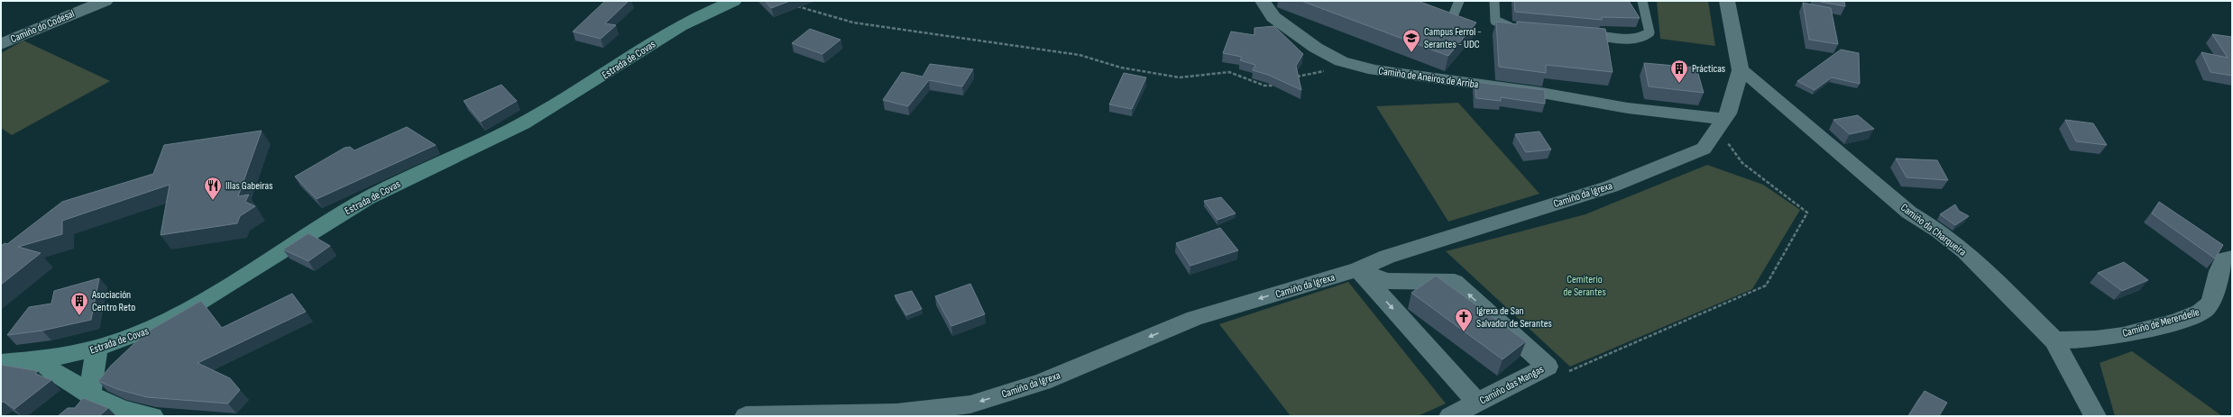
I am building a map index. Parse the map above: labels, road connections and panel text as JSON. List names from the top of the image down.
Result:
{
  "streets": {
    "main road": ["Estrada de Covas"],
    "street": [
      "Camiño do Codesal",
      "Camiño de Aneiros de Arriba",
      "Camiño da Igrexa",
      "Camiño da Charqueira",
      "Camiño de Merendelle",
      "Camiño das Mangas"
    ]
  },
  "crossings": [
    ["Camiño de Aneiros de Arriba", "Camiño da Igrexa"],
    ["Camiño da Igrexa", "Camiño da Charqueira"],
    ["Camiño da Igrexa", "Camiño das Mangas"],
    ["Camiño da Charqueira", "Camiño de Merendelle"]
  ],
  "one_way": ["Camiño da Igrexa"],
  "parks": ["Cemiterio de Serantes"],
  "places": {
    "school or university": ["Campus Ferrol - Serantes - UDC"],
    "building": ["Prácticas", "Asociación Centro Reto"],
    "restaurant": ["Illas Gabeiras"],
    "church": ["Igrexa de San Salvador de Serantes"]
  }
}
